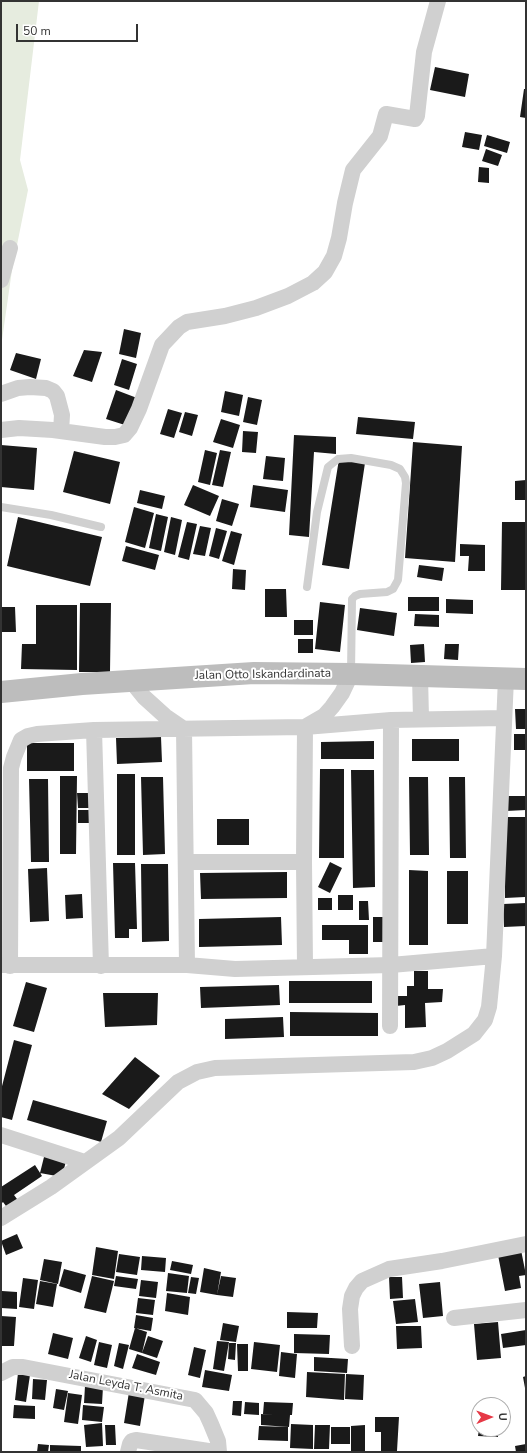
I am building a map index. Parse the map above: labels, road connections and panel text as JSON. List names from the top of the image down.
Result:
{
  "streets": {
    "main road": ["Jalan Otto Iskandardinata"],
    "street": ["Jalan Leyda T. Asmita"]
  },
  "scale_bar": "50 m",
  "north": "right"
}
